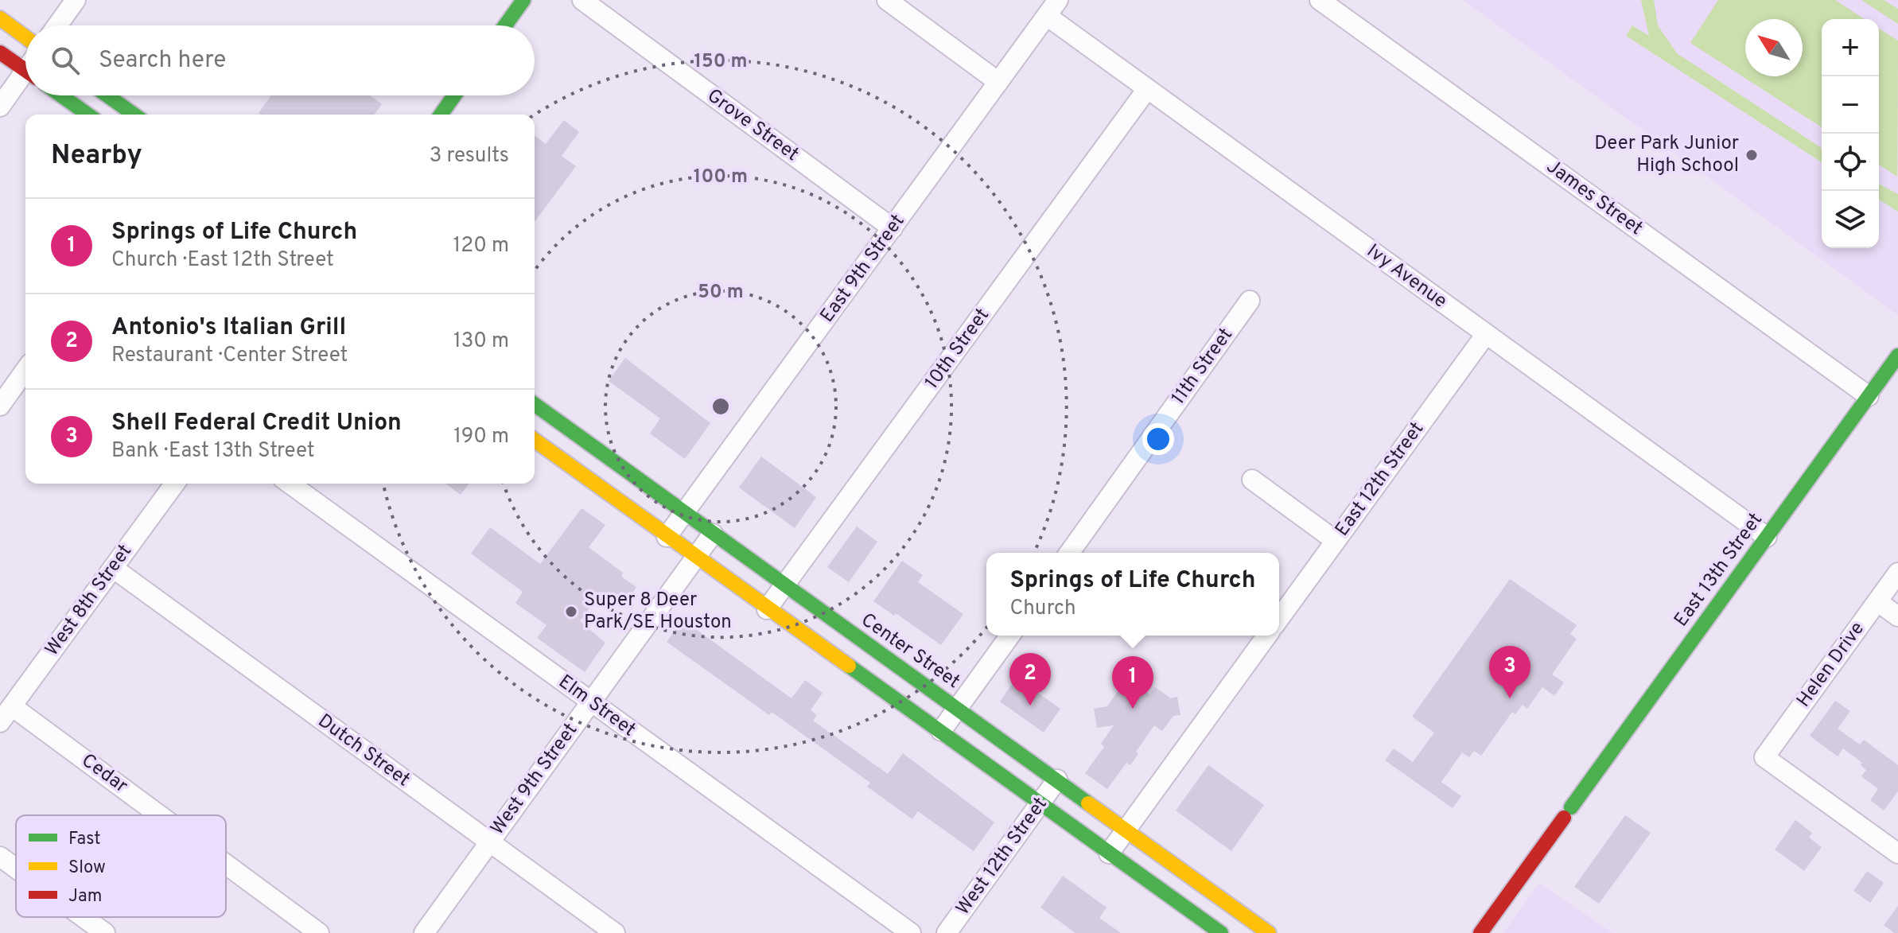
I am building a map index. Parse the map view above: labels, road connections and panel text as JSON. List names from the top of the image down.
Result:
{
  "streets": {
    "main road": ["East 13th Street", "Center Street"],
    "street": [
      "Grove Street",
      "James Street",
      "East 9th Street",
      "Ivy Avenue",
      "10th Street",
      "11th Street",
      "East 12th Street",
      "West 8th Street",
      "Helen Drive",
      "Elm Street",
      "Dutch Street",
      "Cedar",
      "West 9th Street",
      "West 12th Street"
    ]
  },
  "crossings": [
    ["Grove Street", "East 9th Street"],
    ["James Street", "East 13th Street"],
    ["East 9th Street", "Ivy Avenue"],
    ["East 9th Street", "Center Street"],
    ["Ivy Avenue", "10th Street"],
    ["Ivy Avenue", "East 12th Street"],
    ["Ivy Avenue", "East 13th Street"],
    ["10th Street", "Center Street"],
    ["West 8th Street", "Dutch Street"],
    ["West 8th Street", "Cedar"],
    ["Center Street", "West 9th Street"],
    ["Center Street", "West 12th Street"],
    ["Elm Street", "West 9th Street"],
    ["Dutch Street", "West 9th Street"]
  ],
  "places": ["Deer Park Junior High School", "Super 8 Deer Park/SE Houston"],
  "legend": ["Fast", "Slow", "Jam"],
  "north": "top left",
  "page": {
    "map_buttons": ["+", "−"],
    "search": "Search here",
    "heading": ["Nearby", "3 results"],
    "list": [
      {
        "mark": "1",
        "name": "Springs of Life Church",
        "note": "Church · East 12th Street",
        "value": "120 m"
      },
      {
        "mark": "2",
        "name": "Antonio's Italian Grill",
        "note": "Restaurant · Center Street",
        "value": "130 m"
      },
      {
        "mark": "3",
        "name": "Shell Federal Credit Union",
        "note": "Bank · East 13th Street",
        "value": "190 m"
      }
    ],
    "popup": ["Springs of Life Church", "Church"],
    "pins": ["3", "2", "1"]
  },
  "rings": ["150 m", "100 m", "50 m"]
}
